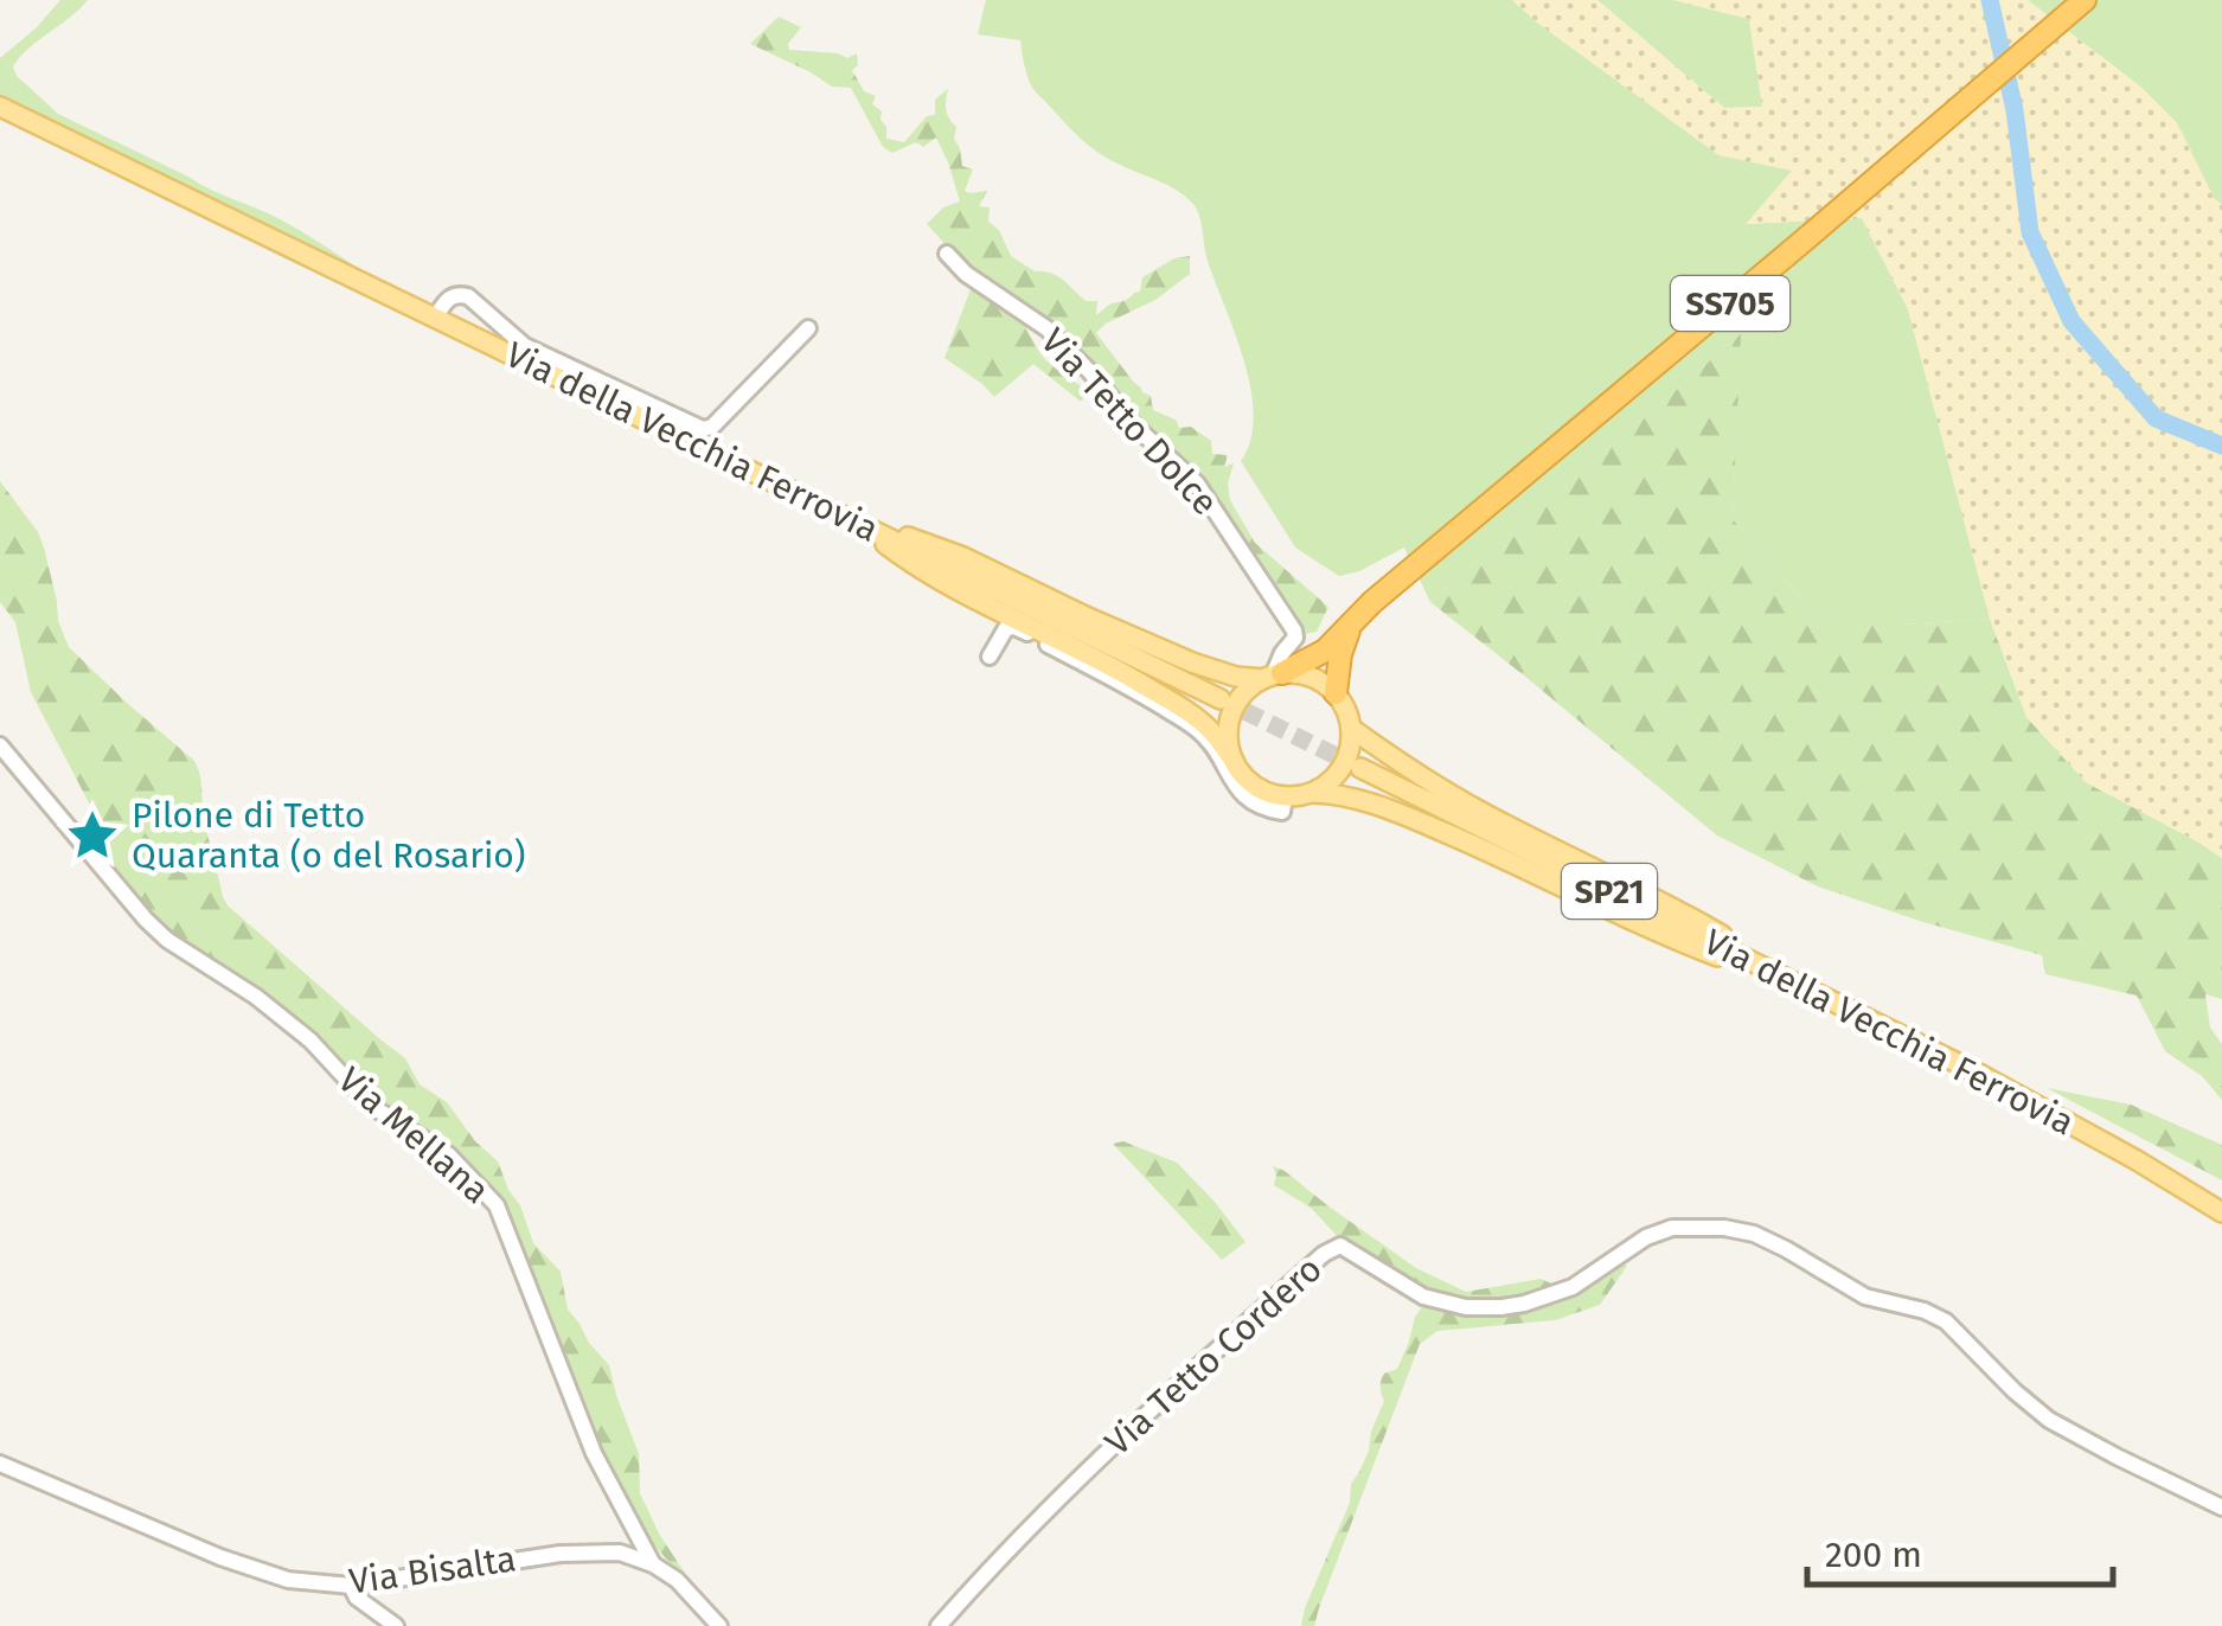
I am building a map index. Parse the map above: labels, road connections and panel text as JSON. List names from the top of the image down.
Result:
{
  "streets": {
    "highway": ["SS705"],
    "main road": ["Via della Vecchia Ferrovia", "SP21"],
    "street": [
      "Via Tetto Dolce",
      "Via Mellana",
      "Via Tetto Cordero",
      "Via Bisalta"
    ]
  },
  "crossings": [
    ["SS705", "Via Tetto Dolce"],
    ["Via Mellana", "Via Bisalta"]
  ],
  "places": {
    "place": ["Pilone di Tetto Quaranta (o del Rosario)"]
  },
  "scale_bar": "200 m"
}
